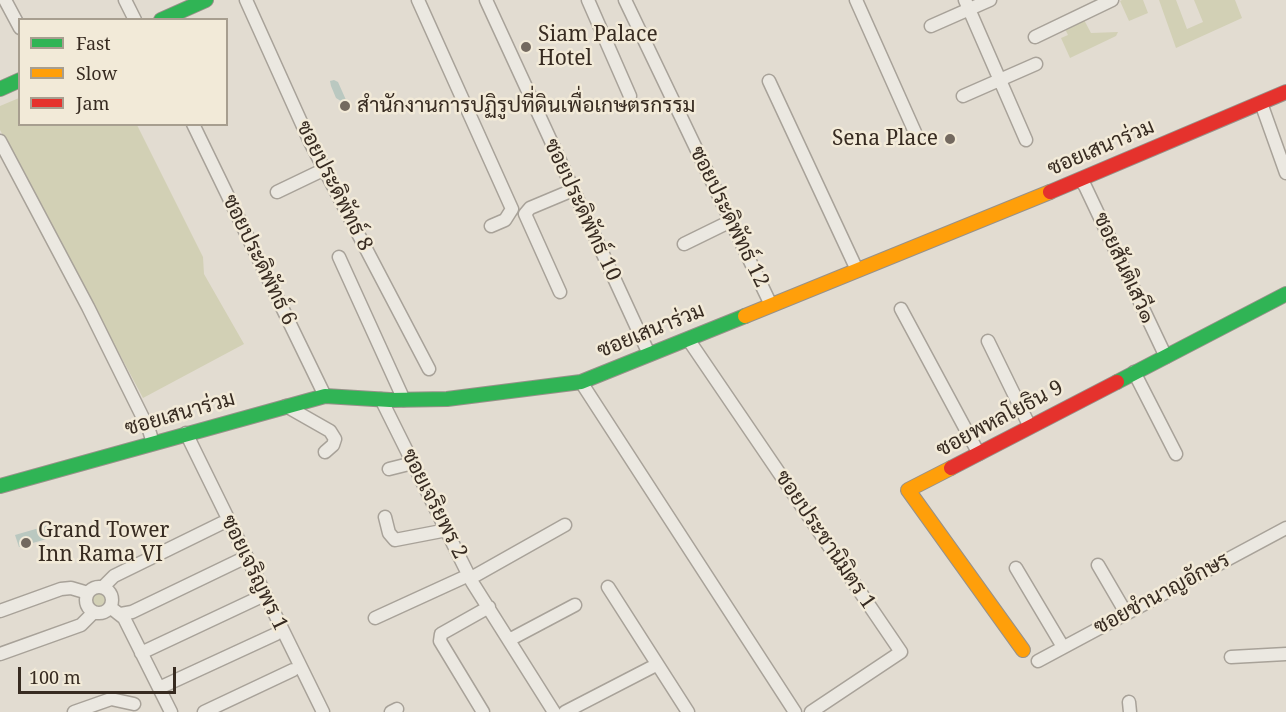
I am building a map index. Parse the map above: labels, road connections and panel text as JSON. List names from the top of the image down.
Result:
{
  "streets": {
    "street": [
      "ซอยเสนาร่วม",
      "ซอยประดิพัทธ์ 8",
      "ซอยประดิพัทธ์ 10",
      "ซอยประดิพัทธ์ 12",
      "ซอยประดิพัทธ์ 6",
      "ซอยสันติเสวี๑",
      "ซอยพหลโยธิน 9",
      "ซอยเจริยพร 2",
      "ซอยประชานิมิตร 1",
      "ซอยเจริญพร 1",
      "ซอยชำนาญอักษร"
    ]
  },
  "crossings": [
    ["ซอยเสนาร่วม", "ซอยประดิพัทธ์ 10"],
    ["ซอยเสนาร่วม", "ซอยประดิพัทธ์ 12"],
    ["ซอยเสนาร่วม", "ซอยประดิพัทธ์ 6"],
    ["ซอยเสนาร่วม", "ซอยสันติเสวี๑"],
    ["ซอยเสนาร่วม", "ซอยเจริยพร 2"],
    ["ซอยเสนาร่วม", "ซอยประชานิมิตร 1"],
    ["ซอยเสนาร่วม", "ซอยเจริญพร 1"],
    ["ซอยสันติเสวี๑", "ซอยพหลโยธิน 9"]
  ],
  "places": [
    "Siam Palace Hotel",
    "สำนักงานการปฏิรูปที่ดินเพื่อเกษตรกรรม",
    "Sena Place",
    "Grand Tower Inn Rama VI"
  ],
  "legend": ["Fast", "Slow", "Jam"],
  "scale_bar": "100 m"
}
